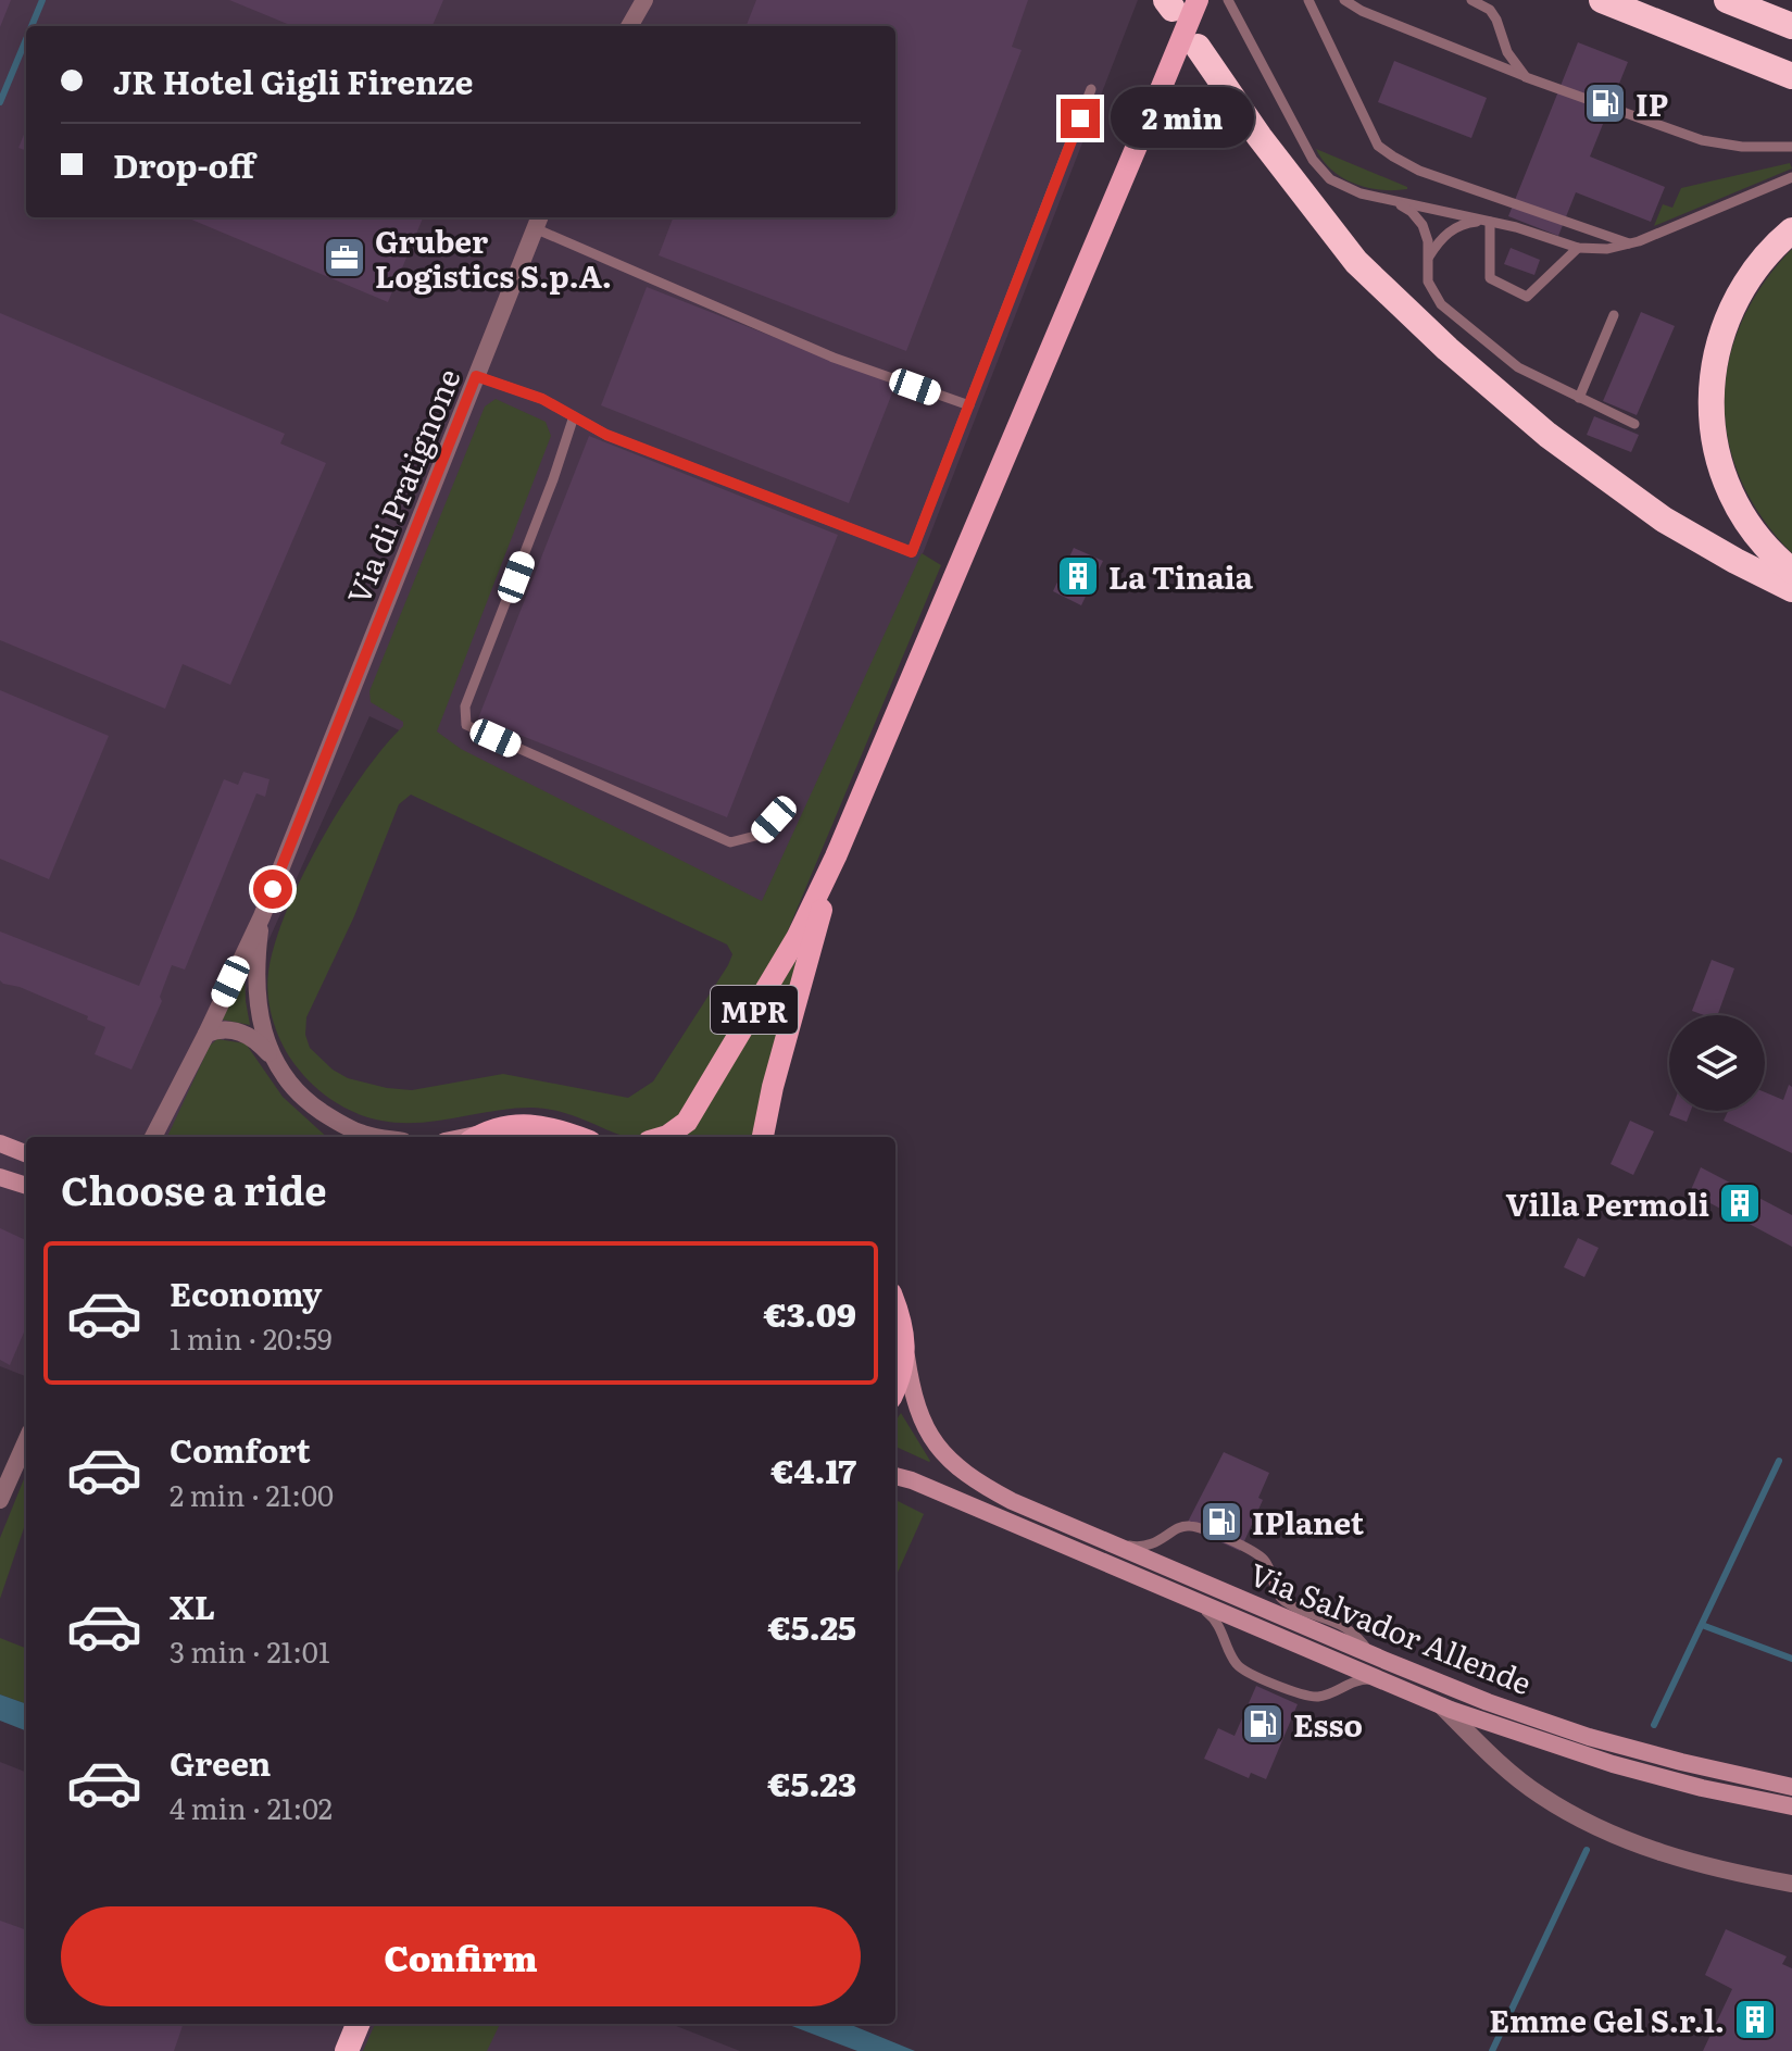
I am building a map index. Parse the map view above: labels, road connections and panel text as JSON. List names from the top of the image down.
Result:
{
  "streets": {
    "main road": ["MPR", "Via Salvador Allende"],
    "street": ["Via di Pratignone"]
  },
  "places": {
    "fuel station": ["IP", "IPlanet", "Esso"],
    "office": ["Gruber Logistics S.p.A."],
    "building": ["La Tinaia", "Villa Permoli", "Emme Gel S.r.l."]
  },
  "page": {
    "banner": ["JR Hotel Gigli Firenze", "Drop-off"],
    "bubble": "2 min",
    "heading": "Choose a ride",
    "list": [
      {
        "name": "Economy",
        "note": "1 min · 20:59",
        "value": "€3.09"
      },
      {
        "name": "Comfort",
        "note": "2 min · 21:00",
        "value": "€4.17"
      },
      {
        "name": "XL",
        "note": "3 min · 21:01",
        "value": "€5.25"
      },
      {
        "name": "Green",
        "note": "4 min · 21:02",
        "value": "€5.23"
      }
    ],
    "buttons": "Confirm"
  }
}
